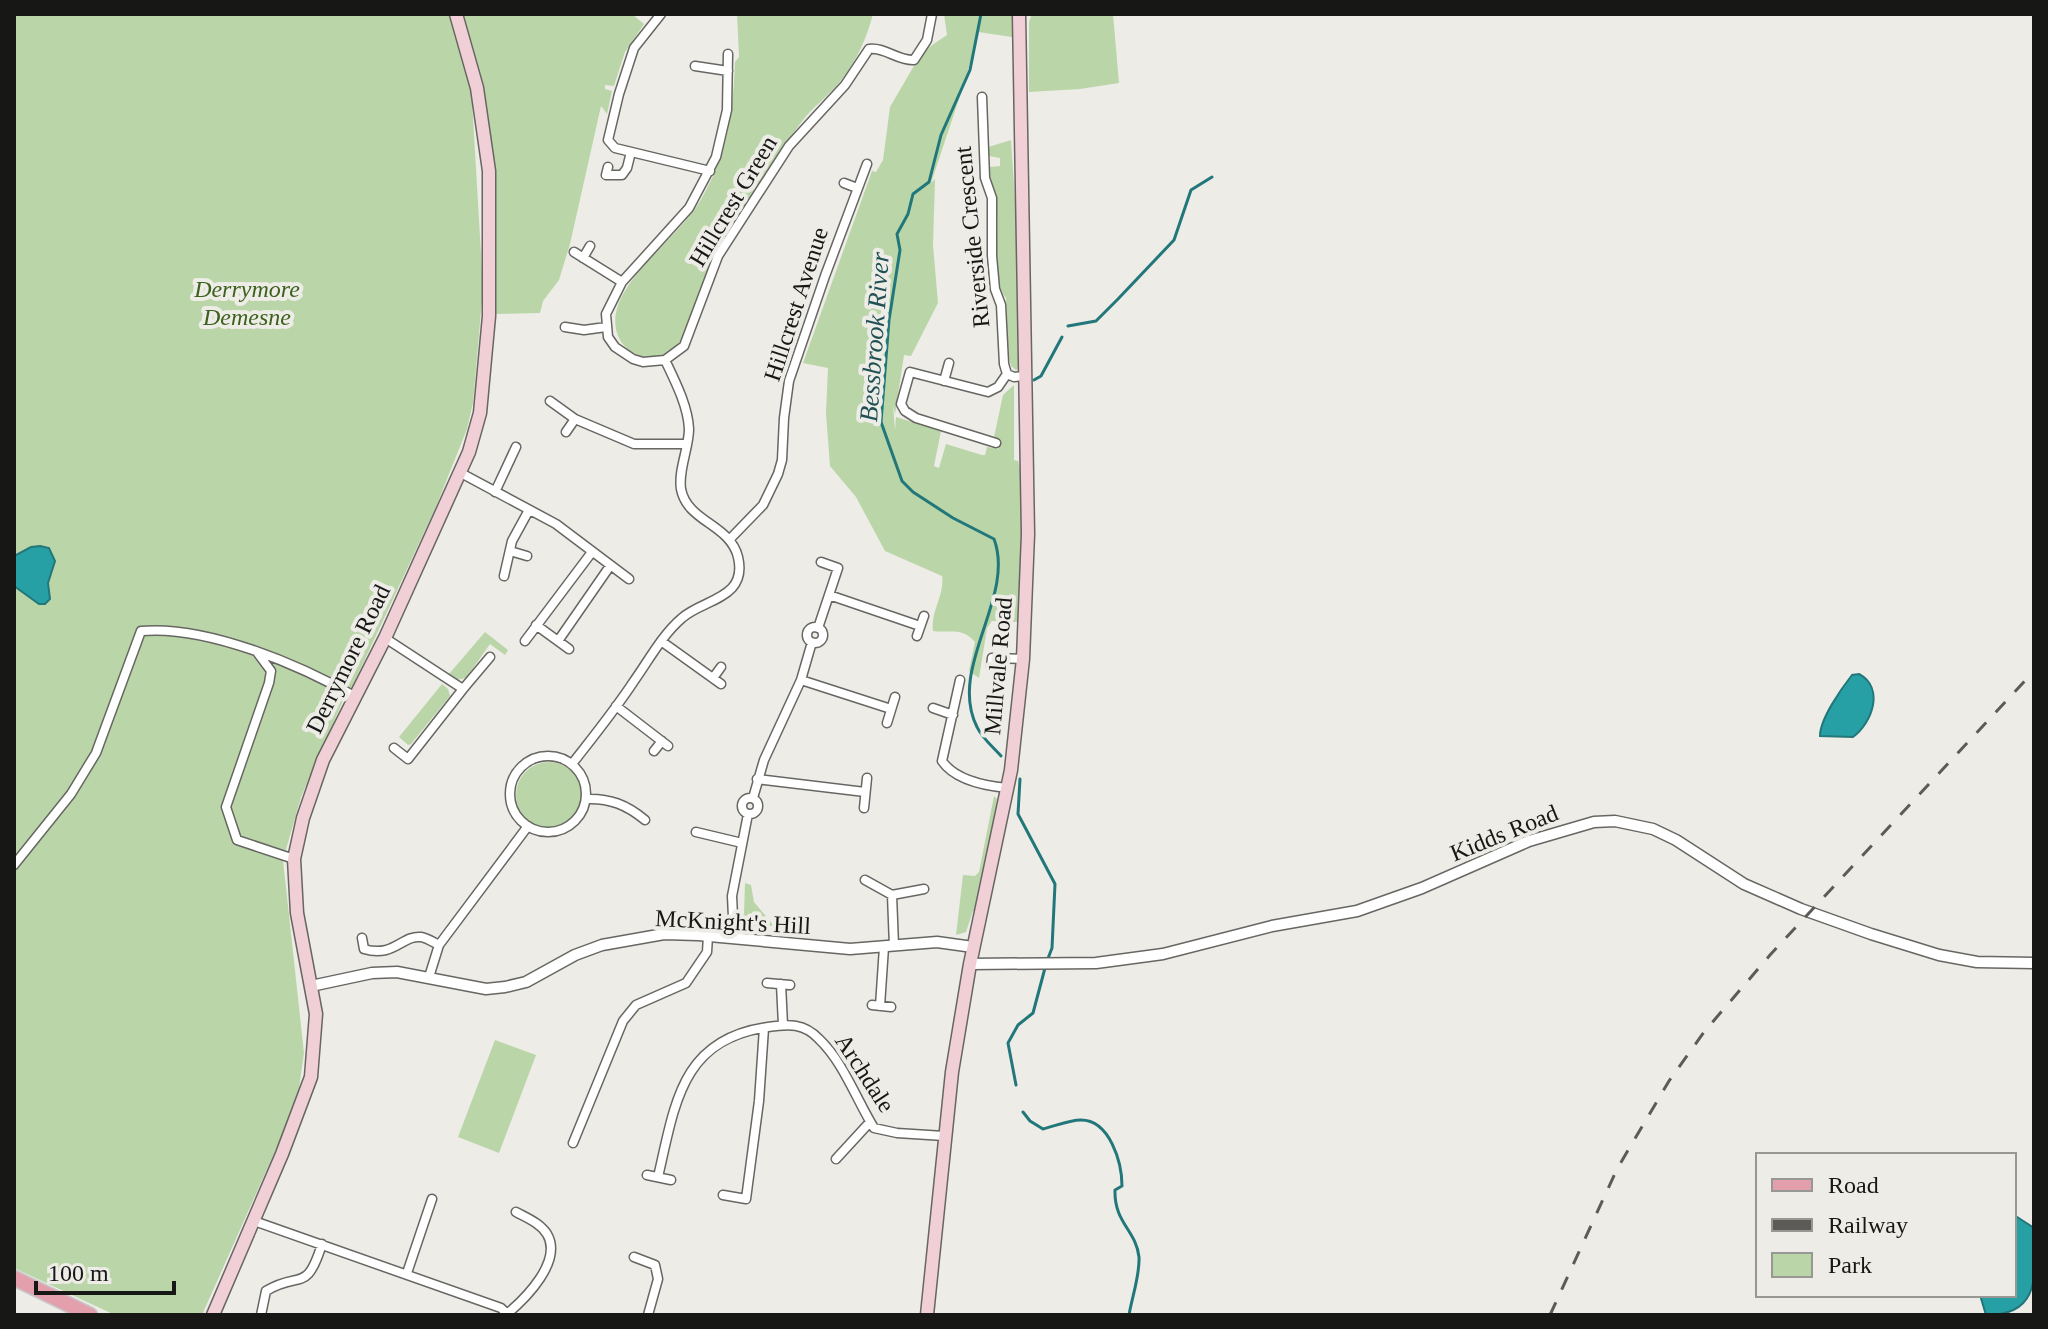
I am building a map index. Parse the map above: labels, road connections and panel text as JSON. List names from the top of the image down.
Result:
{
  "streets": {
    "main road": ["Derrymore Road", "Millvale Road"],
    "street": [
      "Hillcrest Green",
      "Riverside Crescent",
      "Hillcrest Avenue",
      "Kidds Road",
      "McKnight's Hill",
      "Archdale"
    ]
  },
  "crossings": [
    ["Derrymore Road", "McKnight's Hill"],
    ["Millvale Road", "Kidds Road"],
    ["Millvale Road", "McKnight's Hill"],
    ["Millvale Road", "Archdale"]
  ],
  "water": ["Bessbrook River"],
  "parks": ["Derrymore Demesne"],
  "legend": ["Road", "Railway", "Park"],
  "scale_bar": "100 m"
}
